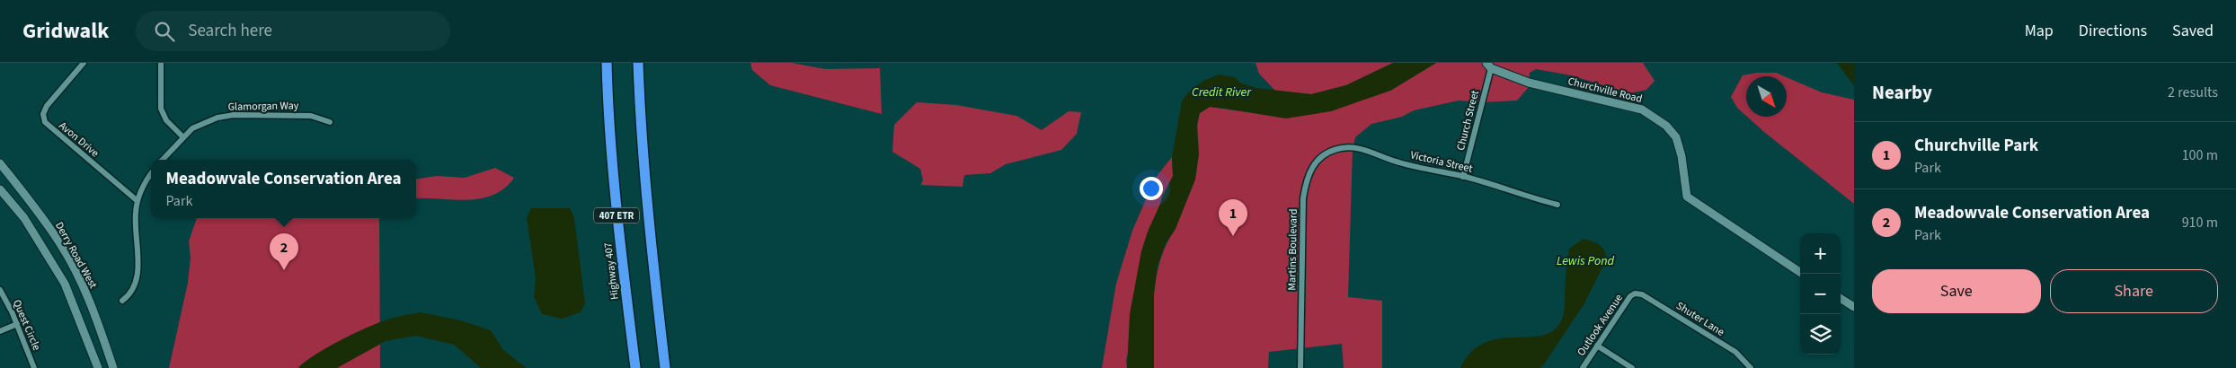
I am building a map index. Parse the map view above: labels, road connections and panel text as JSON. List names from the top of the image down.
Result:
{
  "streets": {
    "highway": ["407 ETR", "Highway 407"],
    "main road": ["Churchville Road", "Derry Road West"],
    "street": [
      "Glamorgan Way",
      "Church Street",
      "Avon Drive",
      "Victoria Street",
      "Martins Boulevard",
      "Shuter Lane",
      "Quest Circle",
      "Outlook Avenue"
    ]
  },
  "crossings": [
    ["Churchville Road", "Church Street"],
    ["Church Street", "Victoria Street"],
    ["Victoria Street", "Martins Boulevard"],
    ["Shuter Lane", "Outlook Avenue"]
  ],
  "water": ["Credit River", "Lewis Pond"],
  "north": "bottom right",
  "page": {
    "header": "Gridwalk",
    "search": "Search here",
    "nav": ["Map", "Directions", "Saved"],
    "heading": ["Nearby", "2 results"],
    "list": [
      {
        "mark": "1",
        "name": "Churchville Park",
        "note": "Park",
        "value": "100 m"
      },
      {
        "mark": "2",
        "name": "Meadowvale Conservation Area",
        "note": "Park",
        "value": "910 m"
      }
    ],
    "popup": ["Meadowvale Conservation Area", "Park"],
    "pins": ["1", "2"],
    "map_buttons": ["+", "−"],
    "buttons": ["Save", "Share"]
  }
}
